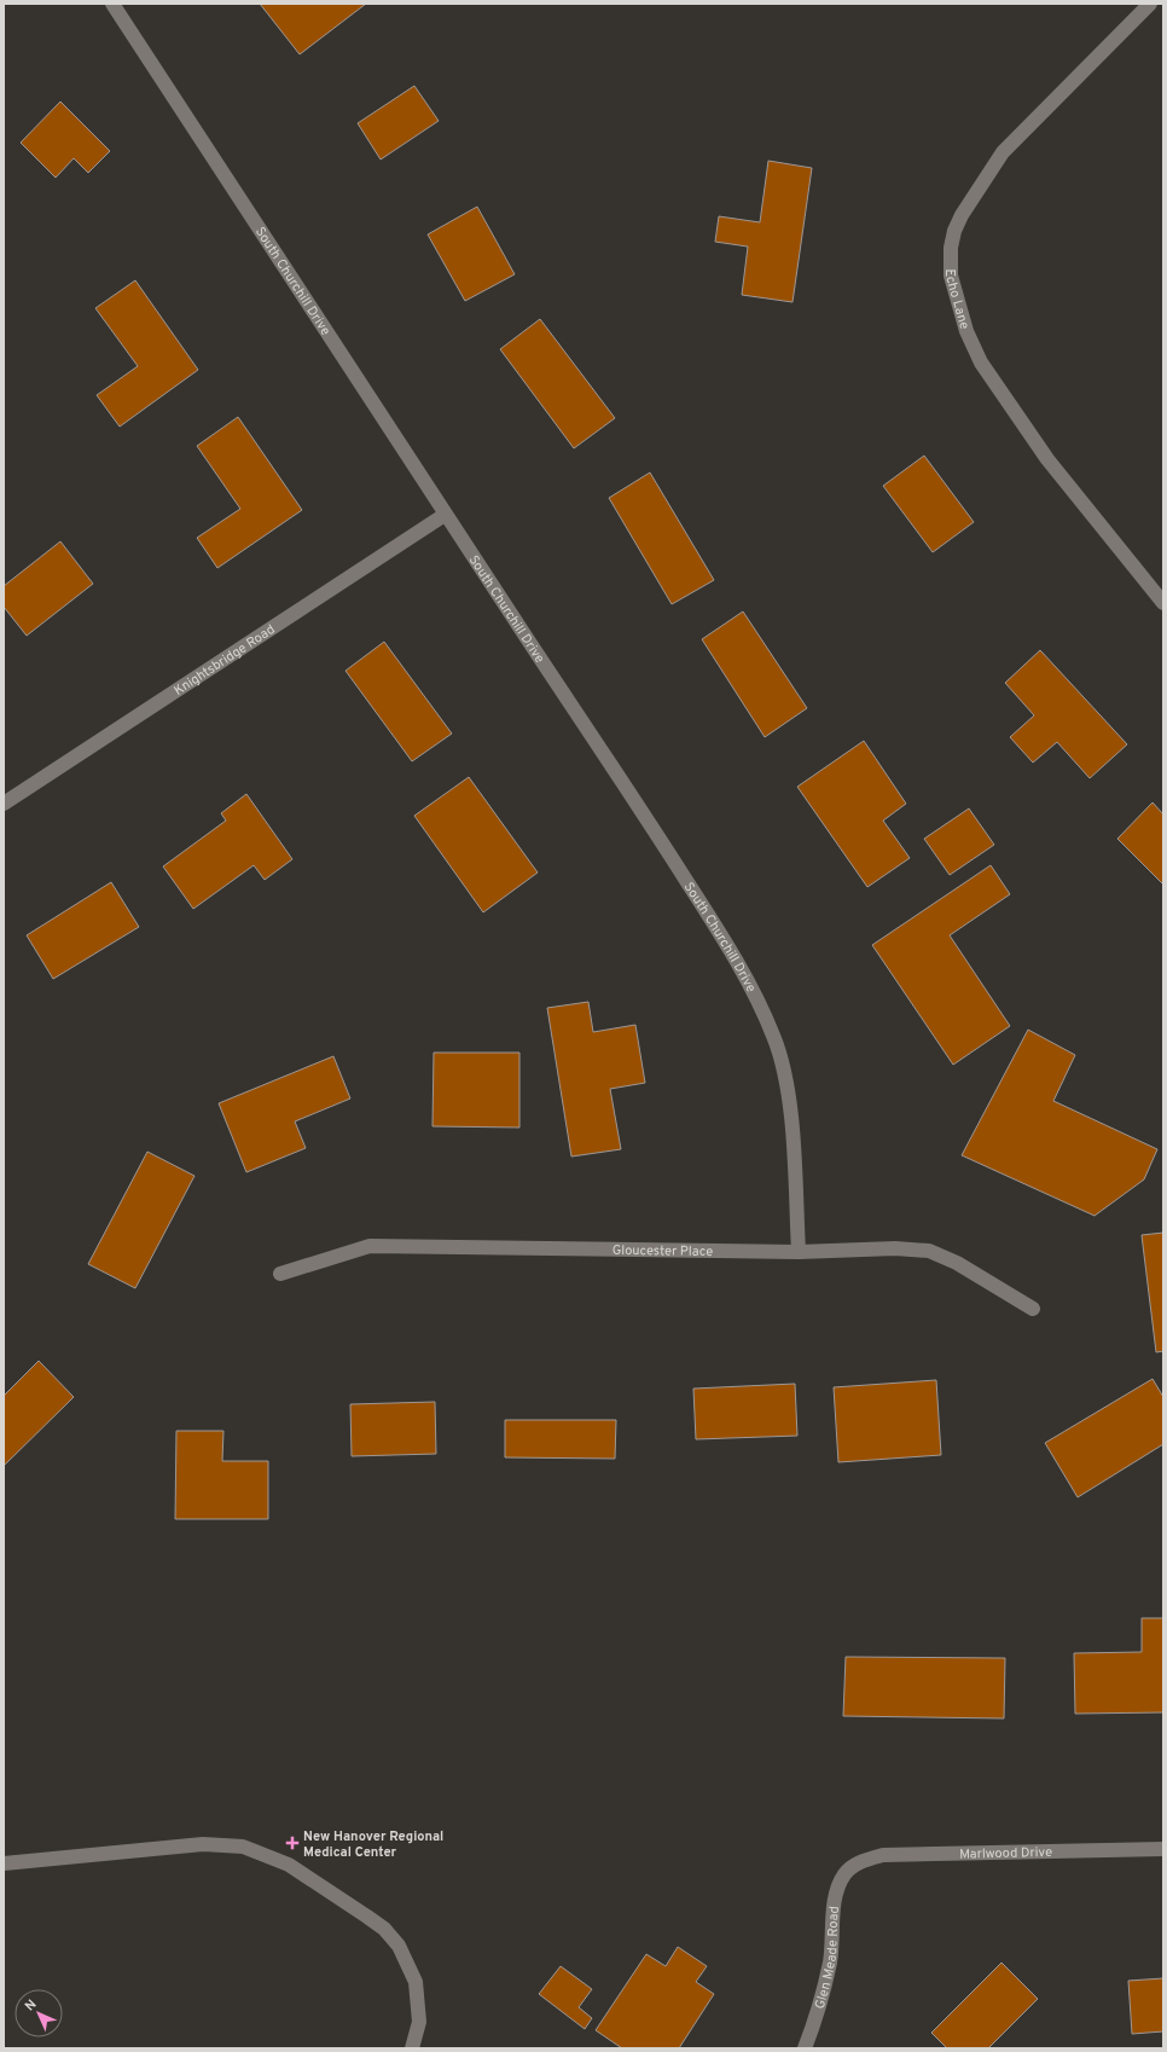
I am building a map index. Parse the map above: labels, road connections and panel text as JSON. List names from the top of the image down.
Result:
{
  "streets": {
    "street": [
      "South Churchill Drive",
      "Echo Lane",
      "Knightsbridge Road",
      "Gloucester Place",
      "Marlwood Drive",
      "Glen Meade Road"
    ]
  },
  "crossings": [
    ["South Churchill Drive", "Knightsbridge Road"],
    ["South Churchill Drive", "Gloucester Place"],
    ["Marlwood Drive", "Glen Meade Road"]
  ],
  "places": {
    "health": ["New Hanover Regional Medical Center"]
  },
  "north": "top left"
}
